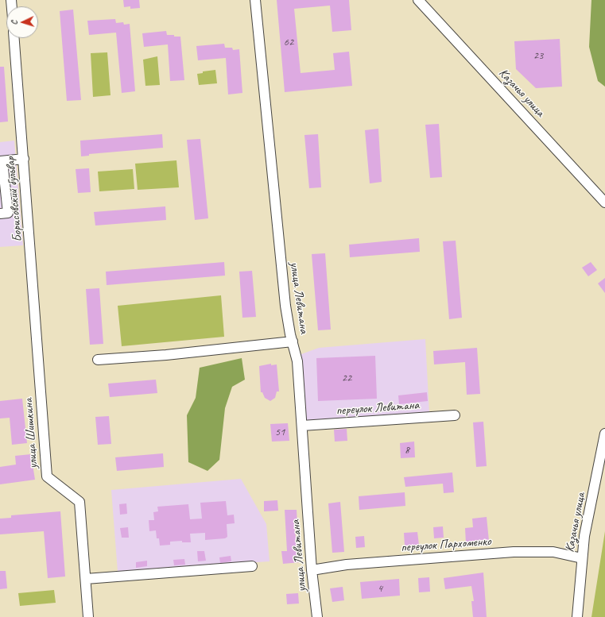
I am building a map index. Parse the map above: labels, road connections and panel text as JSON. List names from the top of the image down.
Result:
{
  "streets": {
    "street": [
      "Казачья улица",
      "Борисовский бульвар",
      "улица Левитана",
      "переулок Левитана",
      "улица Шишкина",
      "переулок Пархоменко"
    ]
  },
  "crossings": [
    ["Казачья улица", "переулок Пархоменко"],
    ["Борисовский бульвар", "улица Шишкина"],
    ["улица Левитана", "переулок Левитана"],
    ["улица Левитана", "переулок Пархоменко"]
  ],
  "house_numbers": [
    "62",
    "23",
    "22",
    "51",
    "8",
    "4"
  ],
  "north": "left"
}
